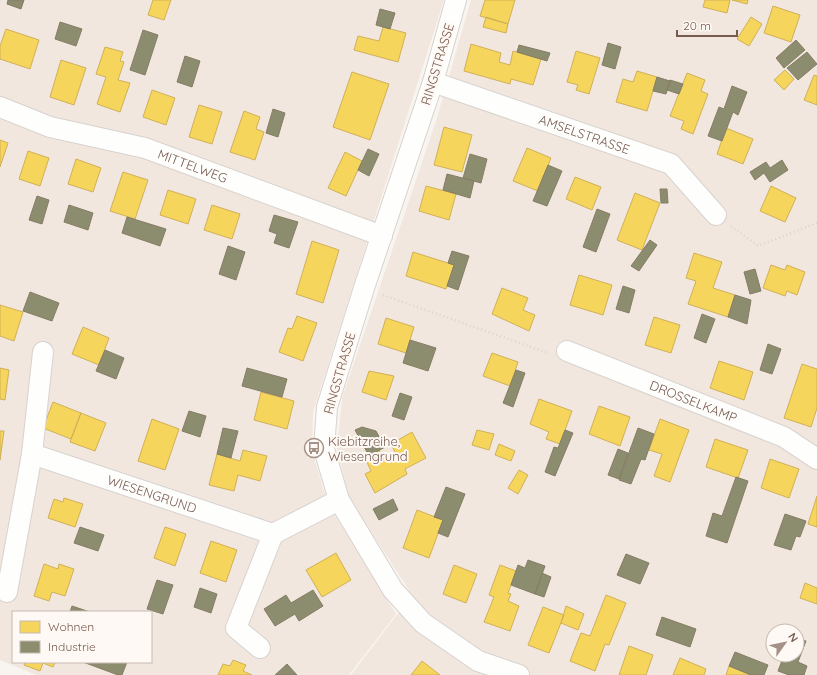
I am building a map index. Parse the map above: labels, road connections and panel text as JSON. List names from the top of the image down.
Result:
{
  "streets": {
    "street": [
      "RINGSTRASSE",
      "AMSELSTRASSE",
      "MITTELWEG",
      "DROSSELKAMP",
      "WIESENGRUND"
    ]
  },
  "crossings": [
    ["RINGSTRASSE", "AMSELSTRASSE"],
    ["RINGSTRASSE", "MITTELWEG"]
  ],
  "places": {
    "bus stop": ["Kiebitzreihe, Wiesengrund"]
  },
  "legend": ["Wohnen", "Industrie"],
  "scale_bar": "20 m",
  "north": "top right"
}
